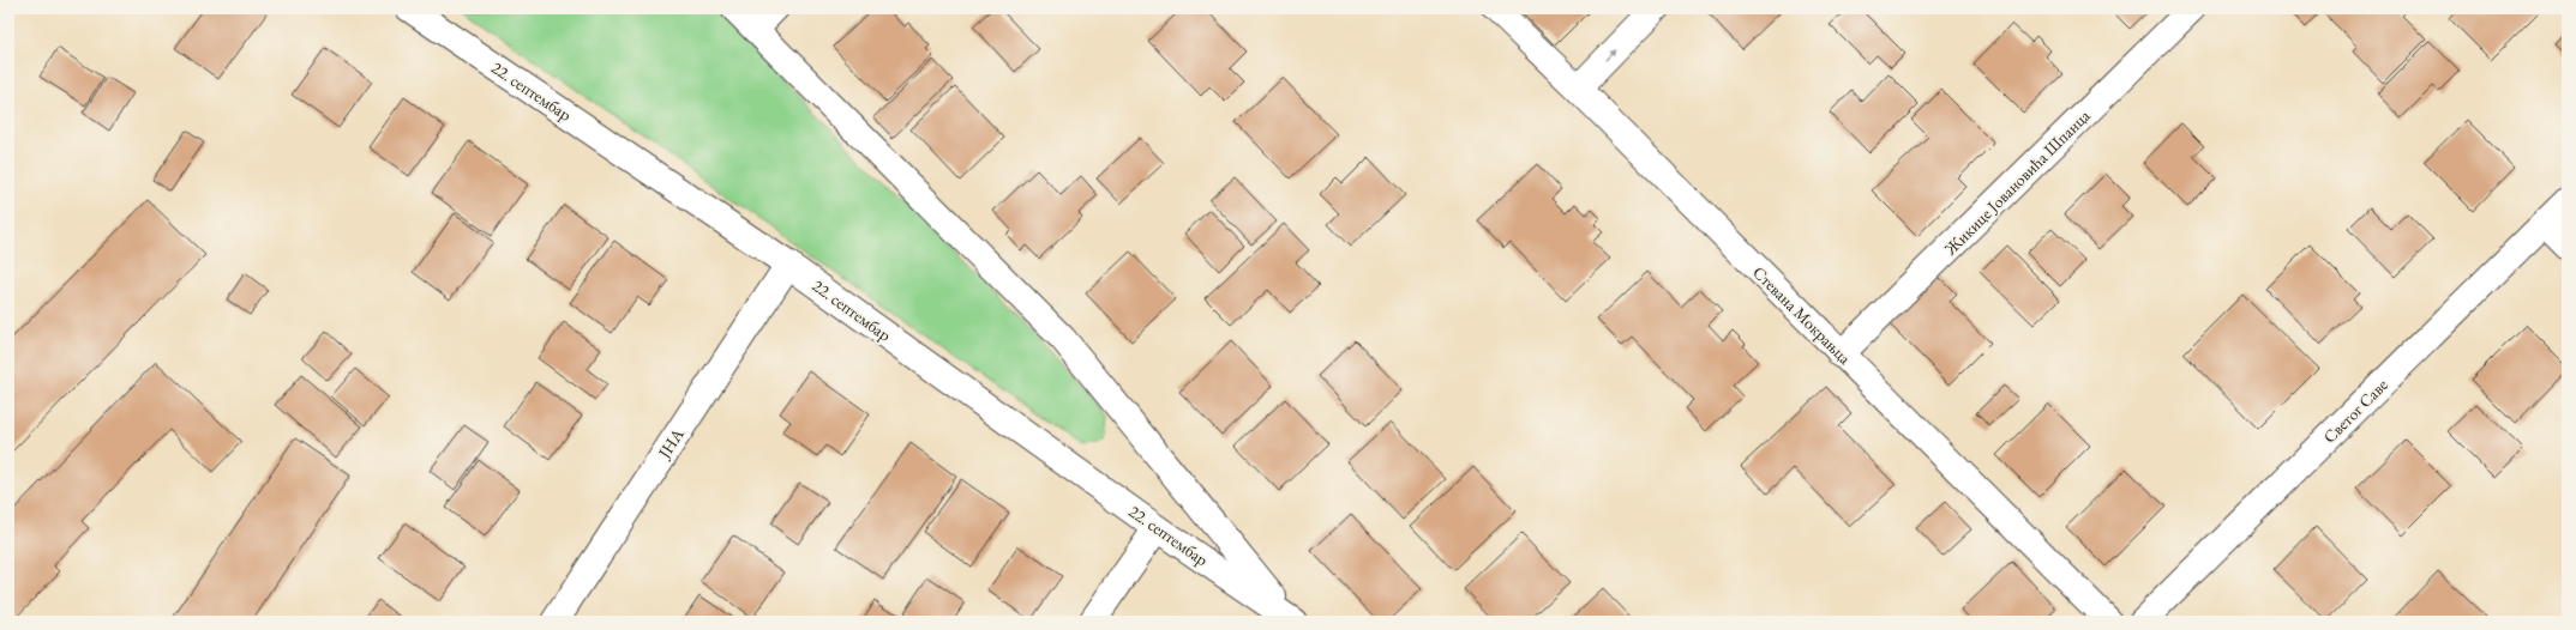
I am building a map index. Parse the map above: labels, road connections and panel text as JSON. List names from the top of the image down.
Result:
{
  "streets": {
    "street": [
      "22. септембар",
      "Жикице Јовановића Шпанца",
      "Стевана Мокрањца",
      "Светог Саве",
      "ЈНА"
    ]
  },
  "crossings": [
    ["22. септембар", "ЈНА"],
    ["Жикице Јовановића Шпанца", "Стевана Мокрањца"]
  ]
}
